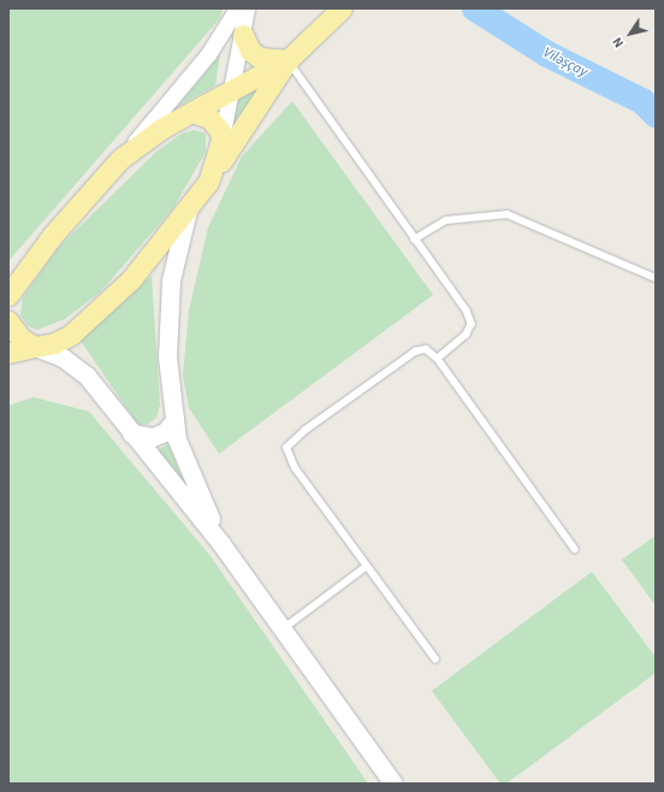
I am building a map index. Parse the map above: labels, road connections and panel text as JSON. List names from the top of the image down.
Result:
{
  "water": ["Viləşçay"],
  "north": "bottom left"
}
